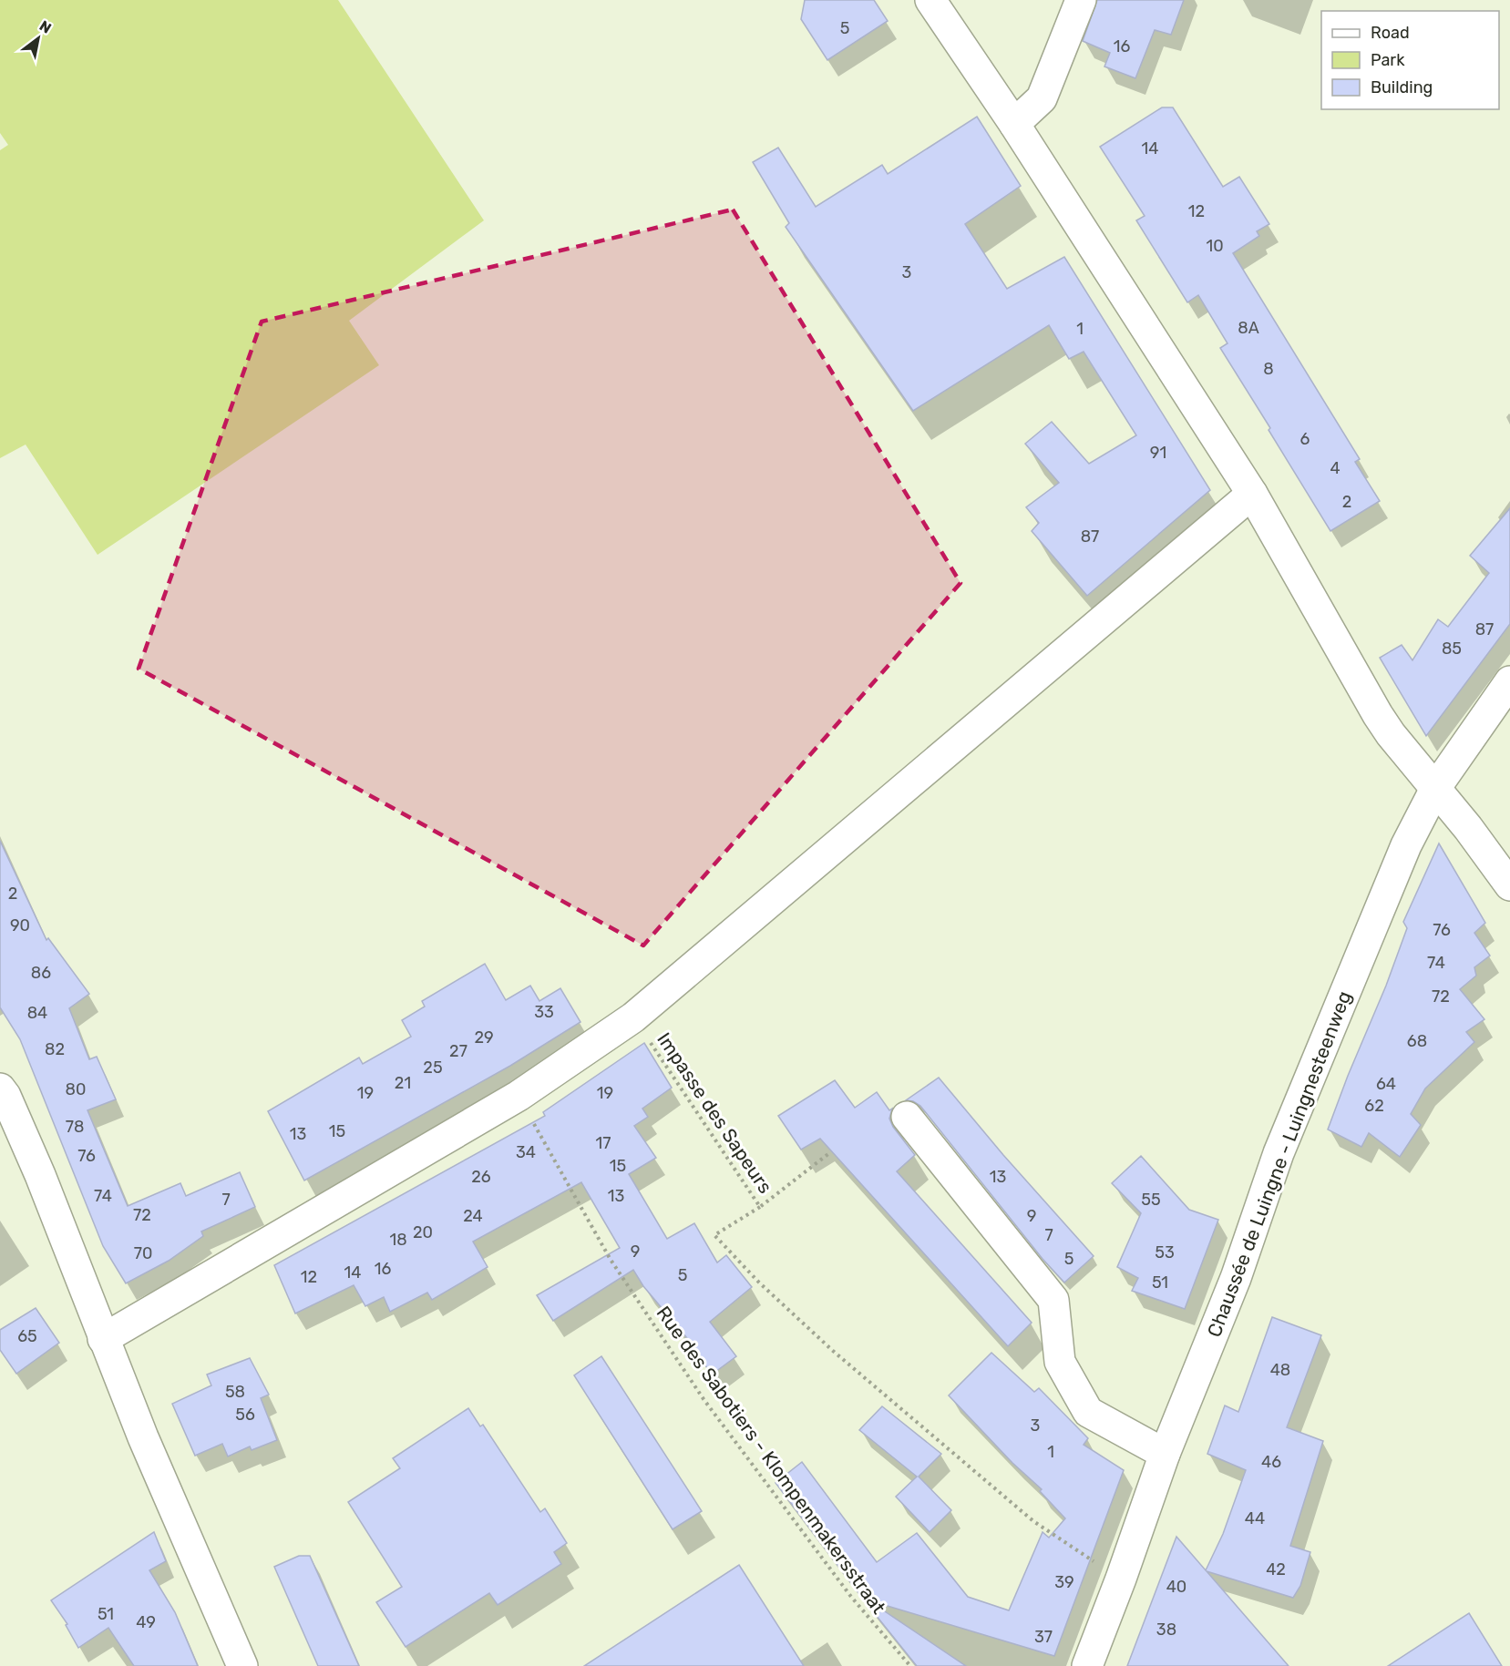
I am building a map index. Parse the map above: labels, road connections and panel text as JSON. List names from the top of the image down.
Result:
{
  "streets": {
    "street": ["Chaussée de Luingne - Luingnesteenweg"],
    "path": ["Impasse des Sapeurs", "Rue des Sabotiers - Klompenmakersstraat"]
  },
  "house_numbers": [
    "5",
    "16",
    "14",
    "12",
    "10",
    "3",
    "8A",
    "1",
    "8",
    "6",
    "91",
    "4",
    "2",
    "87",
    "87",
    "85",
    "2",
    "90",
    "76",
    "74",
    "86",
    "72",
    "33",
    "84",
    "29",
    "68",
    "82",
    "27",
    "25",
    "21",
    "64",
    "80",
    "19",
    "19",
    "62",
    "78",
    "15",
    "13",
    "17",
    "34",
    "76",
    "15",
    "26",
    "13",
    "74",
    "13",
    "7",
    "55",
    "72",
    "24",
    "9",
    "20",
    "7",
    "18",
    "9",
    "53",
    "70",
    "5",
    "16",
    "14",
    "5",
    "12",
    "51",
    "65",
    "48",
    "58",
    "56",
    "3",
    "1",
    "46",
    "44",
    "42",
    "39",
    "40",
    "51",
    "49",
    "38",
    "37"
  ],
  "legend": ["Road", "Park", "Building"],
  "north": "top right"
}
